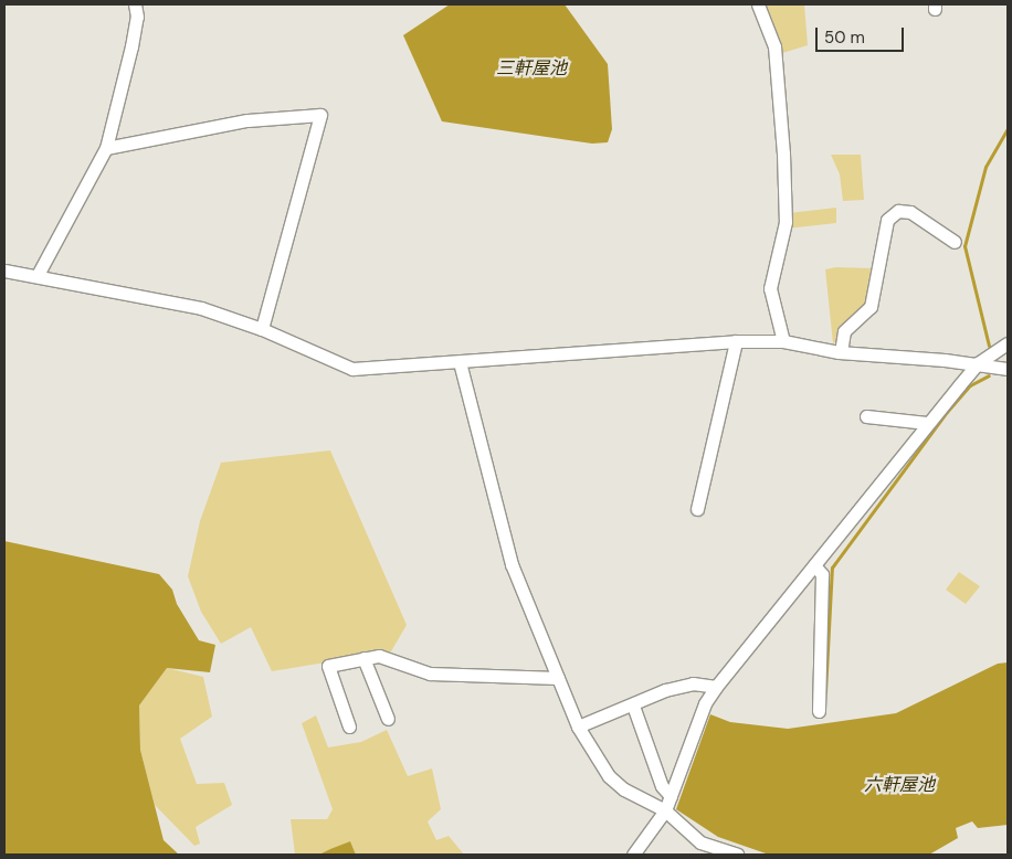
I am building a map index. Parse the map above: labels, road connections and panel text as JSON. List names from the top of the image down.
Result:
{
  "water": ["三軒屋池", "六軒屋池"],
  "scale_bar": "50 m"
}
